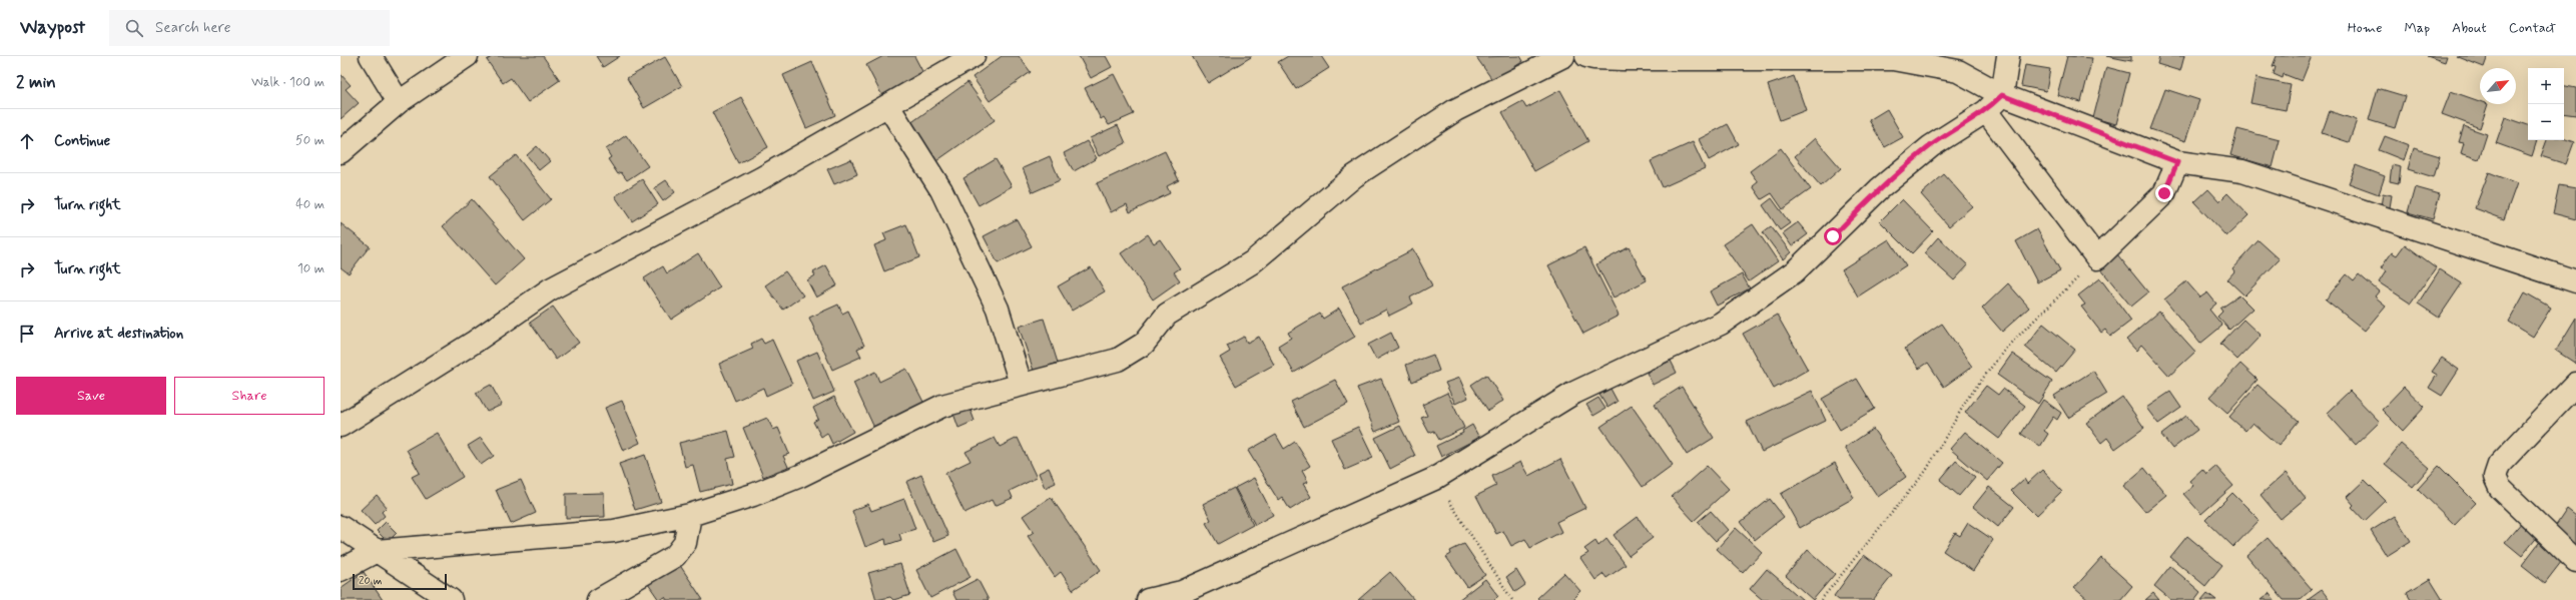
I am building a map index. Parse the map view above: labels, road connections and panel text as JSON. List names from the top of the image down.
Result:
{
  "scale_bar": "20 m",
  "north": "top right",
  "page": {
    "header": "Waypost",
    "search": "Search here",
    "nav": [
      "Home",
      "Map",
      "About",
      "Contact"
    ],
    "heading": ["2 min", "Walk · 100 m"],
    "map_buttons": ["+", "−"],
    "list": [
      ["Continue", "50 m"],
      ["Turn right", "40 m"],
      ["Turn right", "10 m"],
      "Arrive at destination"
    ],
    "buttons": ["Save", "Share"],
    "scale": "20 m"
  }
}
